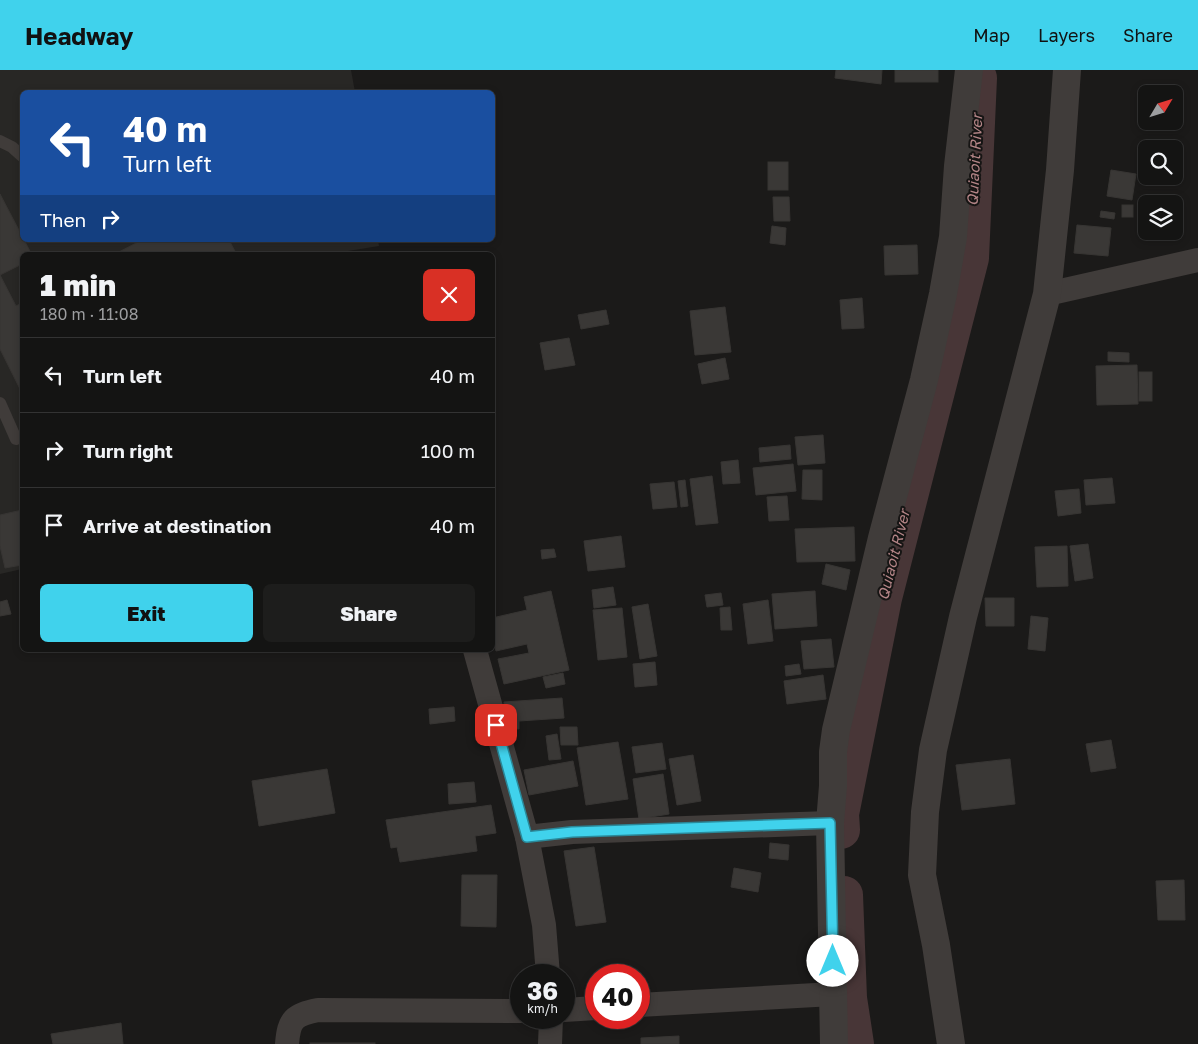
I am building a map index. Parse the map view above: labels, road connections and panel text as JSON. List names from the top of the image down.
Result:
{
  "water": ["Quiaoit River"],
  "north": "top right",
  "page": {
    "header": "Headway",
    "nav": ["Map", "Layers", "Share"],
    "turn": ["40 m", "Turn left"],
    "then": "Then",
    "heading": ["1 min", "180 m · 11:08"],
    "list": [
      {
        "name": "Turn left",
        "value": "40 m"
      },
      {
        "name": "Turn right",
        "value": "100 m"
      },
      {
        "name": "Arrive at destination",
        "value": "40 m"
      }
    ],
    "buttons": ["Exit", "Share"],
    "speed": "36 km/h",
    "limit": "40"
  }
}
